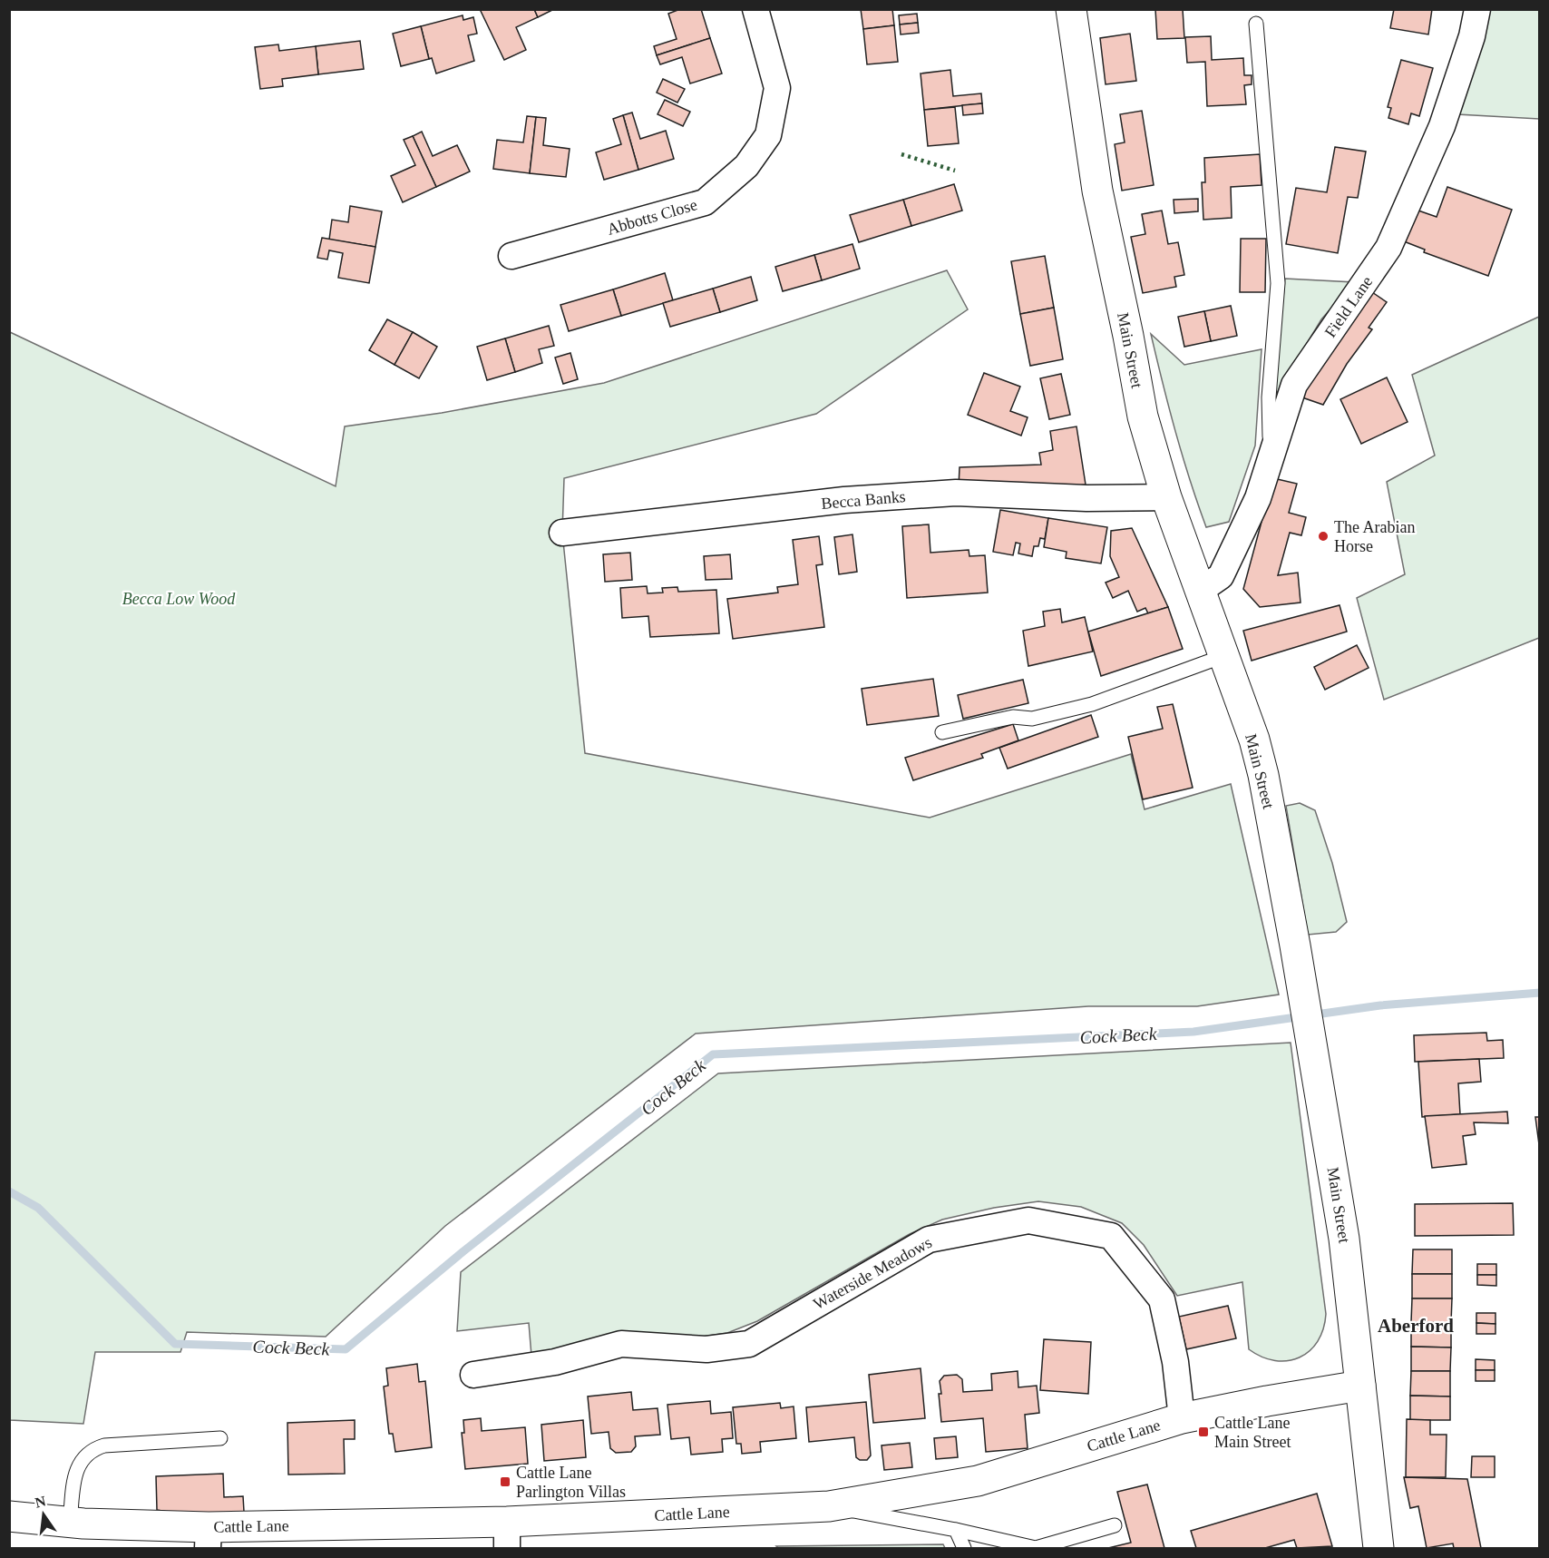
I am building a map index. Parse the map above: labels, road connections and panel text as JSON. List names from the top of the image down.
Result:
{
  "streets": {
    "street": [
      "Abbotts Close",
      "Field Lane",
      "Main Street",
      "Becca Banks",
      "Waterside Meadows",
      "Cattle Lane"
    ]
  },
  "crossings": [
    ["Field Lane", "Main Street"],
    ["Main Street", "Becca Banks"],
    ["Main Street", "Cattle Lane"],
    ["Waterside Meadows", "Cattle Lane"]
  ],
  "districts": ["Aberford"],
  "water": ["Cock Beck"],
  "parks": ["Becca Low Wood"],
  "places": {
    "other": ["The Arabian Horse"],
    "transit": ["Cattle Lane Main Street", "Cattle Lane Parlington Villas"]
  },
  "north": "top"
}
